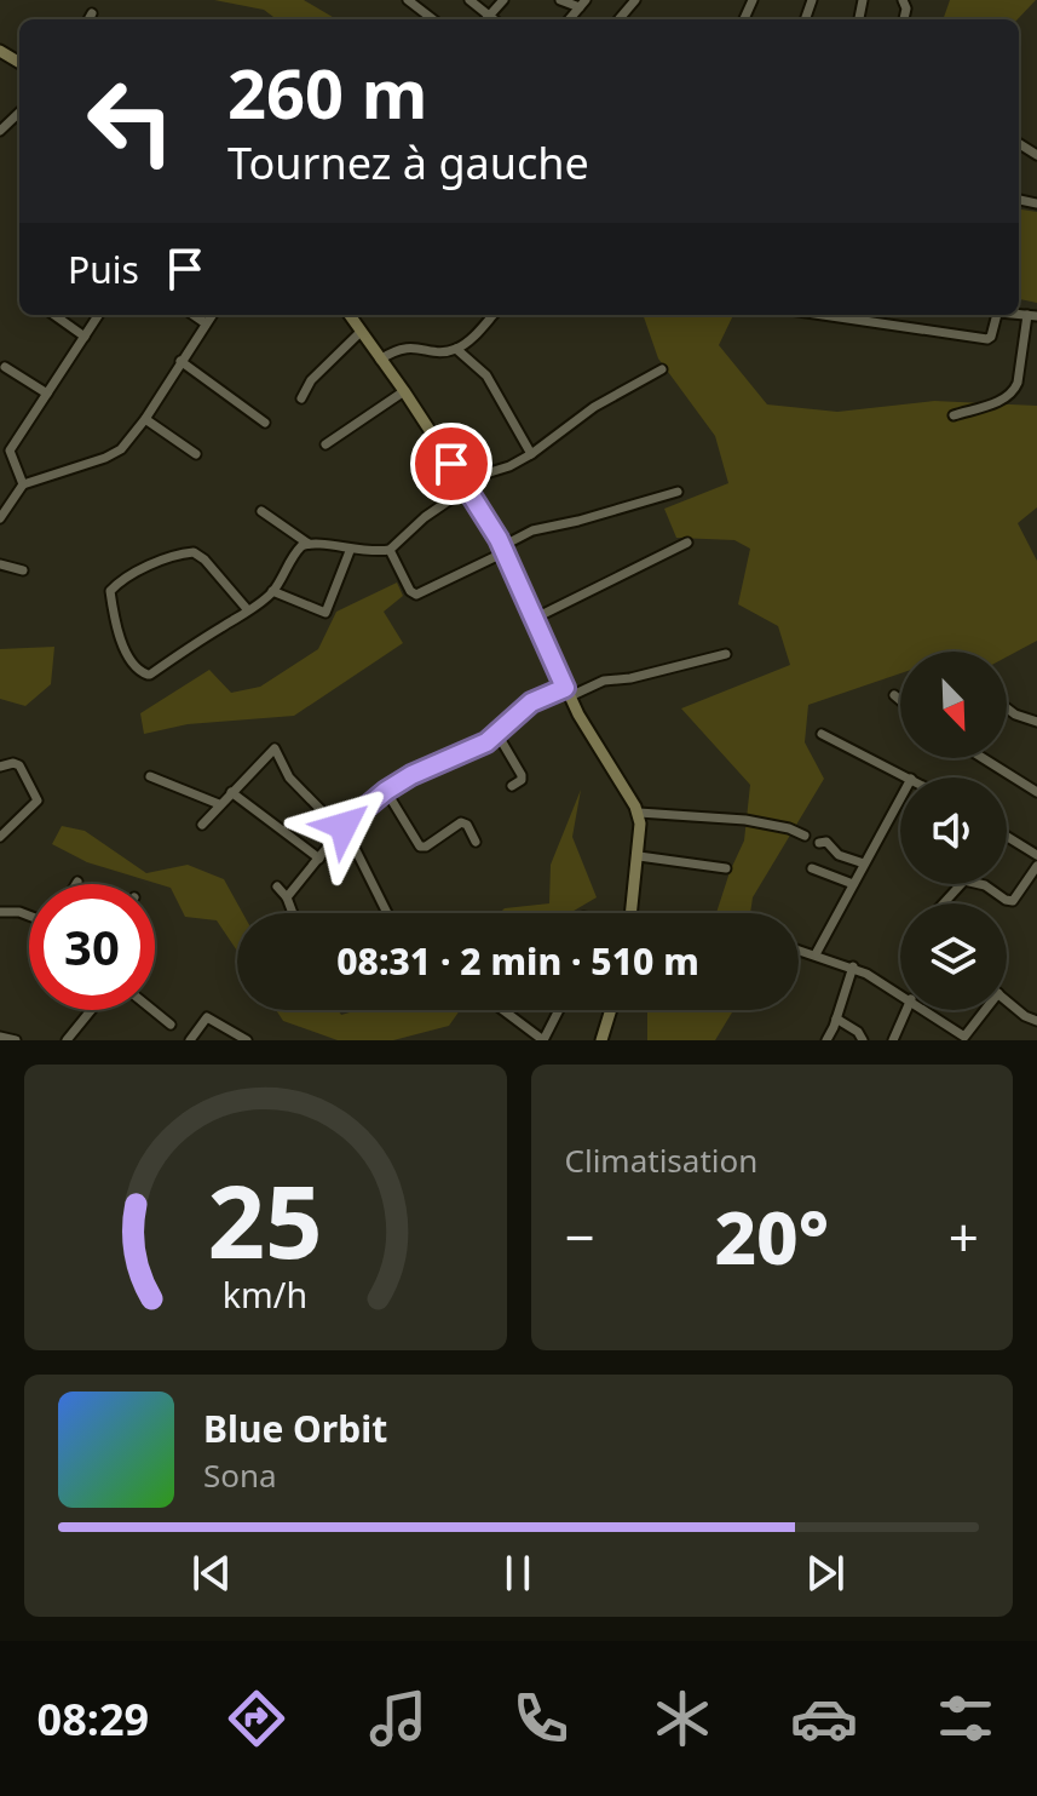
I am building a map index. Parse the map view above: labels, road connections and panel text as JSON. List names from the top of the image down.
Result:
{
  "north": "bottom right",
  "page": {
    "turn": ["260 m", "Tournez à gauche"],
    "then": "Puis",
    "limit": "30",
    "trip": "08:31 · 2 min · 510 m",
    "tile": "Climatisation",
    "heat": ["−", "20°", "+"],
    "song": ["Blue Orbit", "Sona"],
    "tabs": "08:29",
    "gauge": ["25", "km/h"]
  }
}
